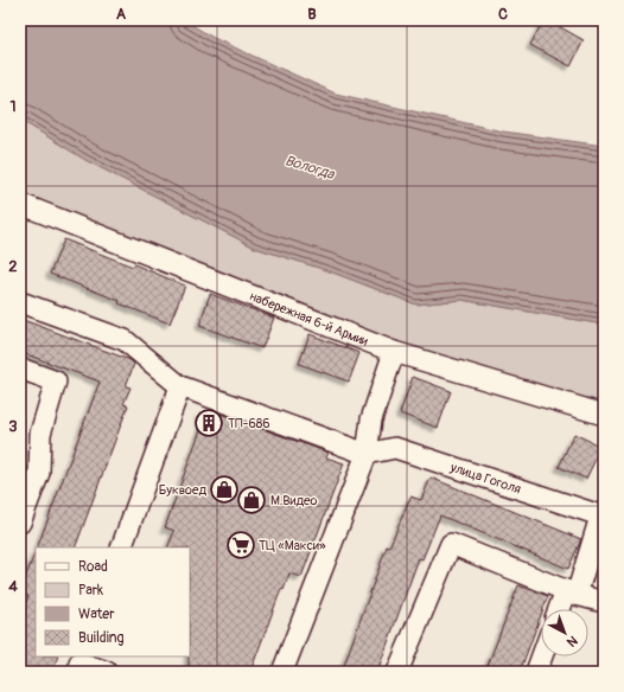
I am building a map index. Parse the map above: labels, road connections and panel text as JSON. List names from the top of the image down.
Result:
{
  "streets": {
    "street": ["набережная 6-й Армии", "улица Гоголя"]
  },
  "water": ["Вологда"],
  "places": {
    "building": ["ТП-686"],
    "shop": ["Буквоед", "М.Видео"],
    "supermarket": ["ТЦ «Макси»"]
  },
  "legend": [
    "Road",
    "Park",
    "Water",
    "Building"
  ],
  "north": "bottom right",
  "grid": {
    "columns": ["A", "B", "C"],
    "rows": [
      "1",
      "2",
      "3",
      "4"
    ]
  }
}
